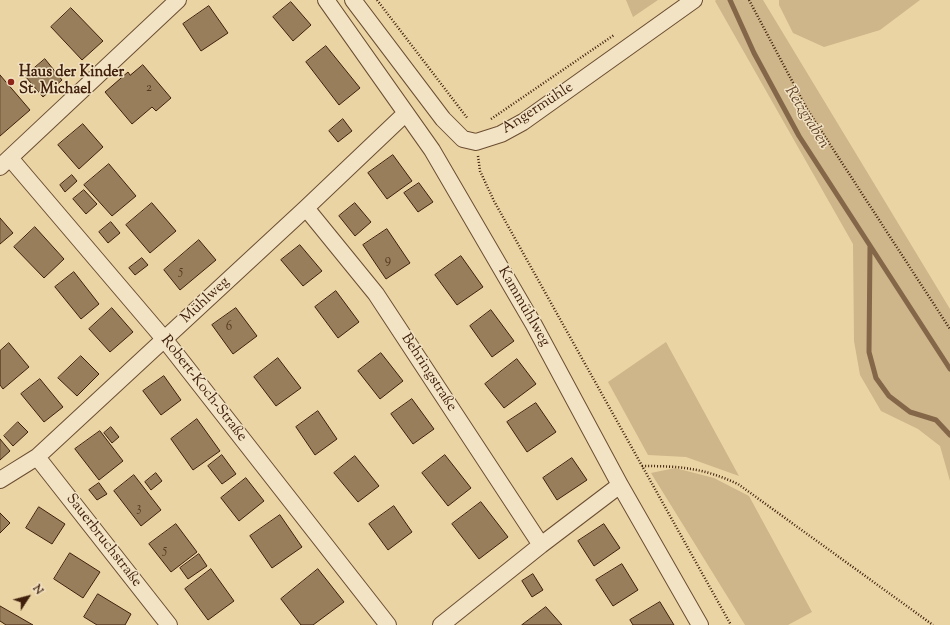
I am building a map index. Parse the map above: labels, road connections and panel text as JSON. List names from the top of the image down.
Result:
{
  "streets": {
    "street": [
      "Angermühle",
      "Mühlweg",
      "Kammühlweg",
      "Behringstraße",
      "Robert-Koch-Straße",
      "Sauerbruchstraße"
    ]
  },
  "crossings": [
    ["Mühlweg", "Kammühlweg"],
    ["Mühlweg", "Behringstraße"],
    ["Mühlweg", "Robert-Koch-Straße"],
    ["Mühlweg", "Sauerbruchstraße"]
  ],
  "water": ["Retzgraben"],
  "places": ["Haus der Kinder St. Michael"],
  "house_numbers": [
    "2",
    "9",
    "5",
    "6",
    "3",
    "5"
  ],
  "north": "top right"
}
